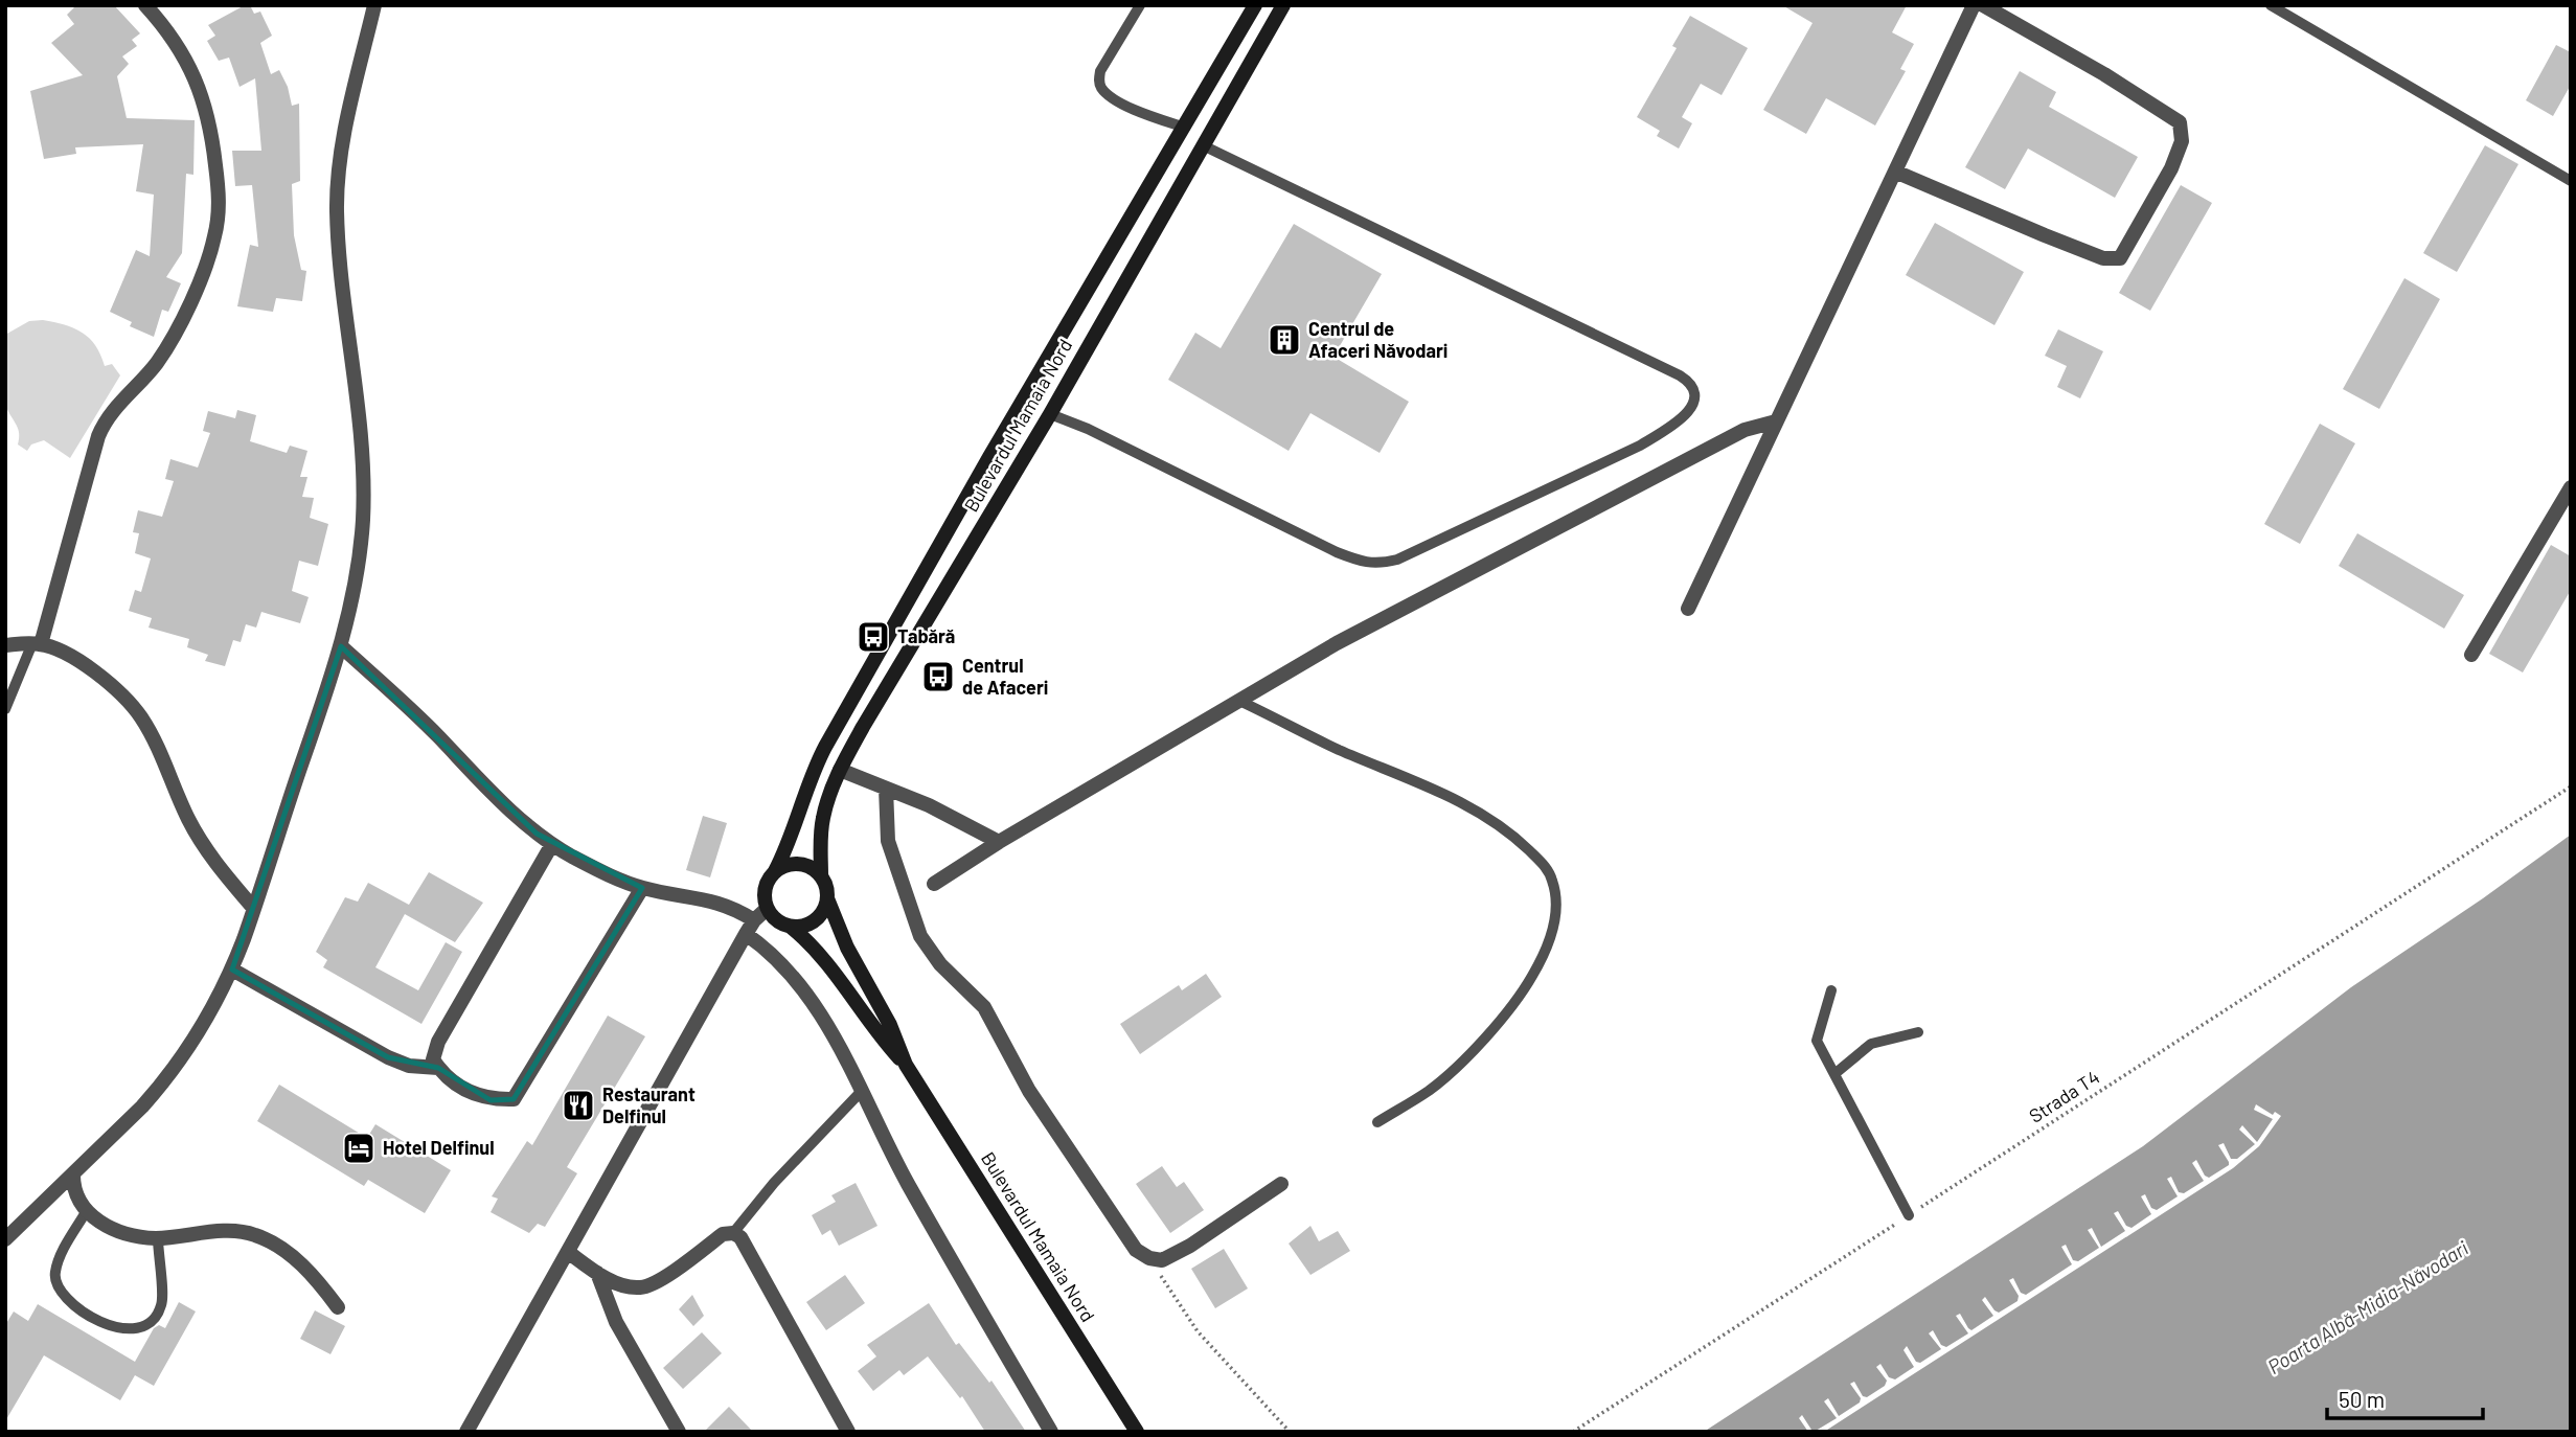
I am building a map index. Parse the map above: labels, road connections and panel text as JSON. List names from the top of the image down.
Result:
{
  "streets": {
    "main road": ["Bulevardul Mamaia Nord"],
    "path": ["Strada T4"]
  },
  "water": ["Poarta Albă-Midia-Năvodari"],
  "places": {
    "building": ["Centrul de Afaceri Năvodari"],
    "bus stop": ["Tabără", "Centrul de Afaceri"],
    "restaurant": ["Restaurant Delfinul"],
    "hotel": ["Hotel Delfinul"]
  },
  "scale_bar": "50 m"
}
